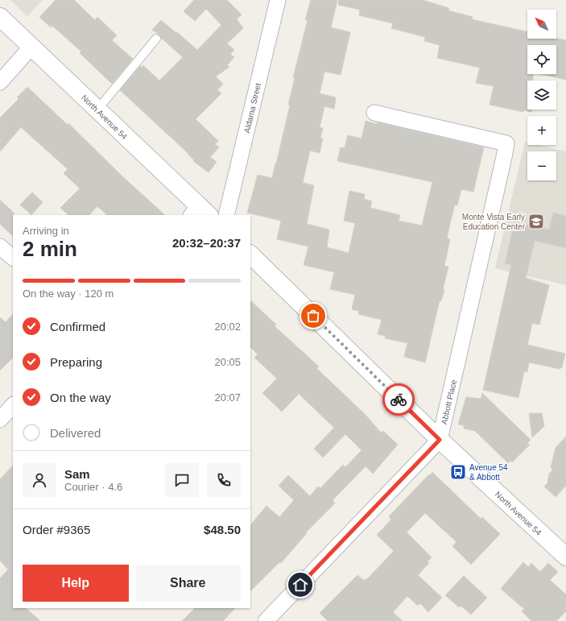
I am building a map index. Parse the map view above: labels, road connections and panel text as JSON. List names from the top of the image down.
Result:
{
  "streets": {
    "street": ["Aldama Street", "North Avenue 54", "Abbott Place"]
  },
  "crossings": [
    ["North Avenue 54", "Abbott Place"]
  ],
  "places": {
    "school or university": ["Monte Vista Early Education Center"],
    "bus stop": ["Avenue 54 & Abbott"]
  },
  "north": "top left",
  "page": {
    "map_buttons": ["+", "−"],
    "heading": ["2 min", "Arriving in", "20:32–20:37"],
    "panel": [
      "Sam",
      "Courier · 4.6",
      "Order #9365",
      "$48.50"
    ],
    "bar": "On the way · 120 m",
    "list": [
      ["Confirmed", "20:02"],
      ["Preparing", "20:05"],
      ["On the way", "20:07"],
      "Delivered"
    ],
    "buttons": ["Help", "Share"]
  }
}
